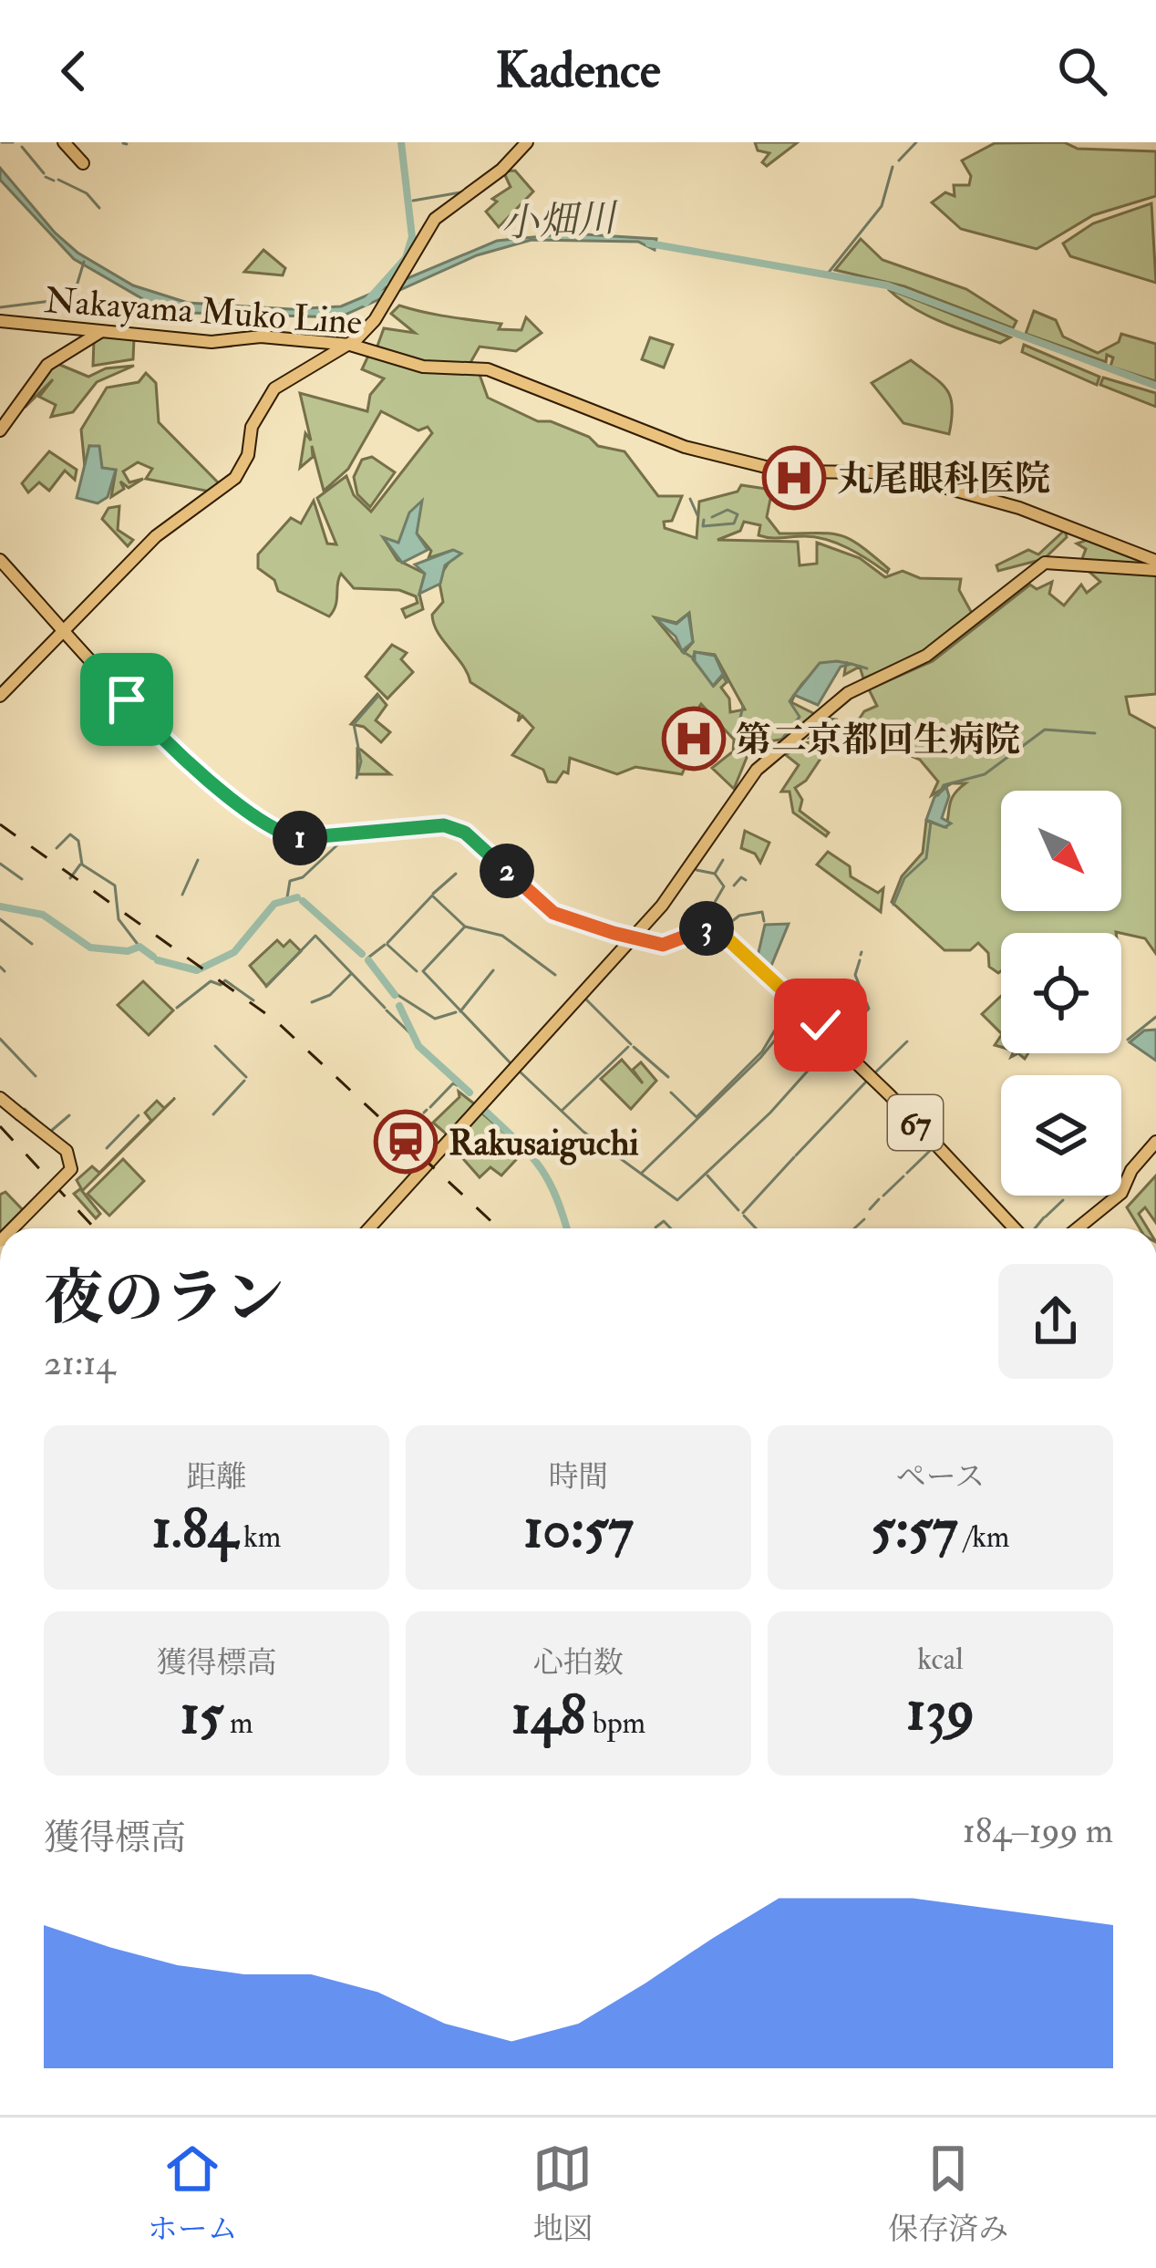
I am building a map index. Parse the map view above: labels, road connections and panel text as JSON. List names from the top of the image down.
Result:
{
  "streets": {
    "main road": ["Nakayama Muko Line", "67"]
  },
  "water": ["小畑川"],
  "places": {
    "hospital": ["丸尾眼科医院", "第二京都回生病院"],
    "station": ["Rakusaiguchi"]
  },
  "north": "bottom right",
  "page": {
    "header": "Kadence",
    "pins": ["1", "2", "3"],
    "heading": ["夜のラン", "21:14"],
    "stats": [
      ["距離", "1.84 km"],
      ["時間", "10:57"],
      ["ペース", "5:57 /km"],
      ["獲得標高", "15 m"],
      ["心拍数", "148 bpm"],
      ["kcal", "139"]
    ],
    "chart": ["獲得標高", "184–199 m"],
    "tabs": ["ホーム", "地図", "保存済み"]
  }
}
